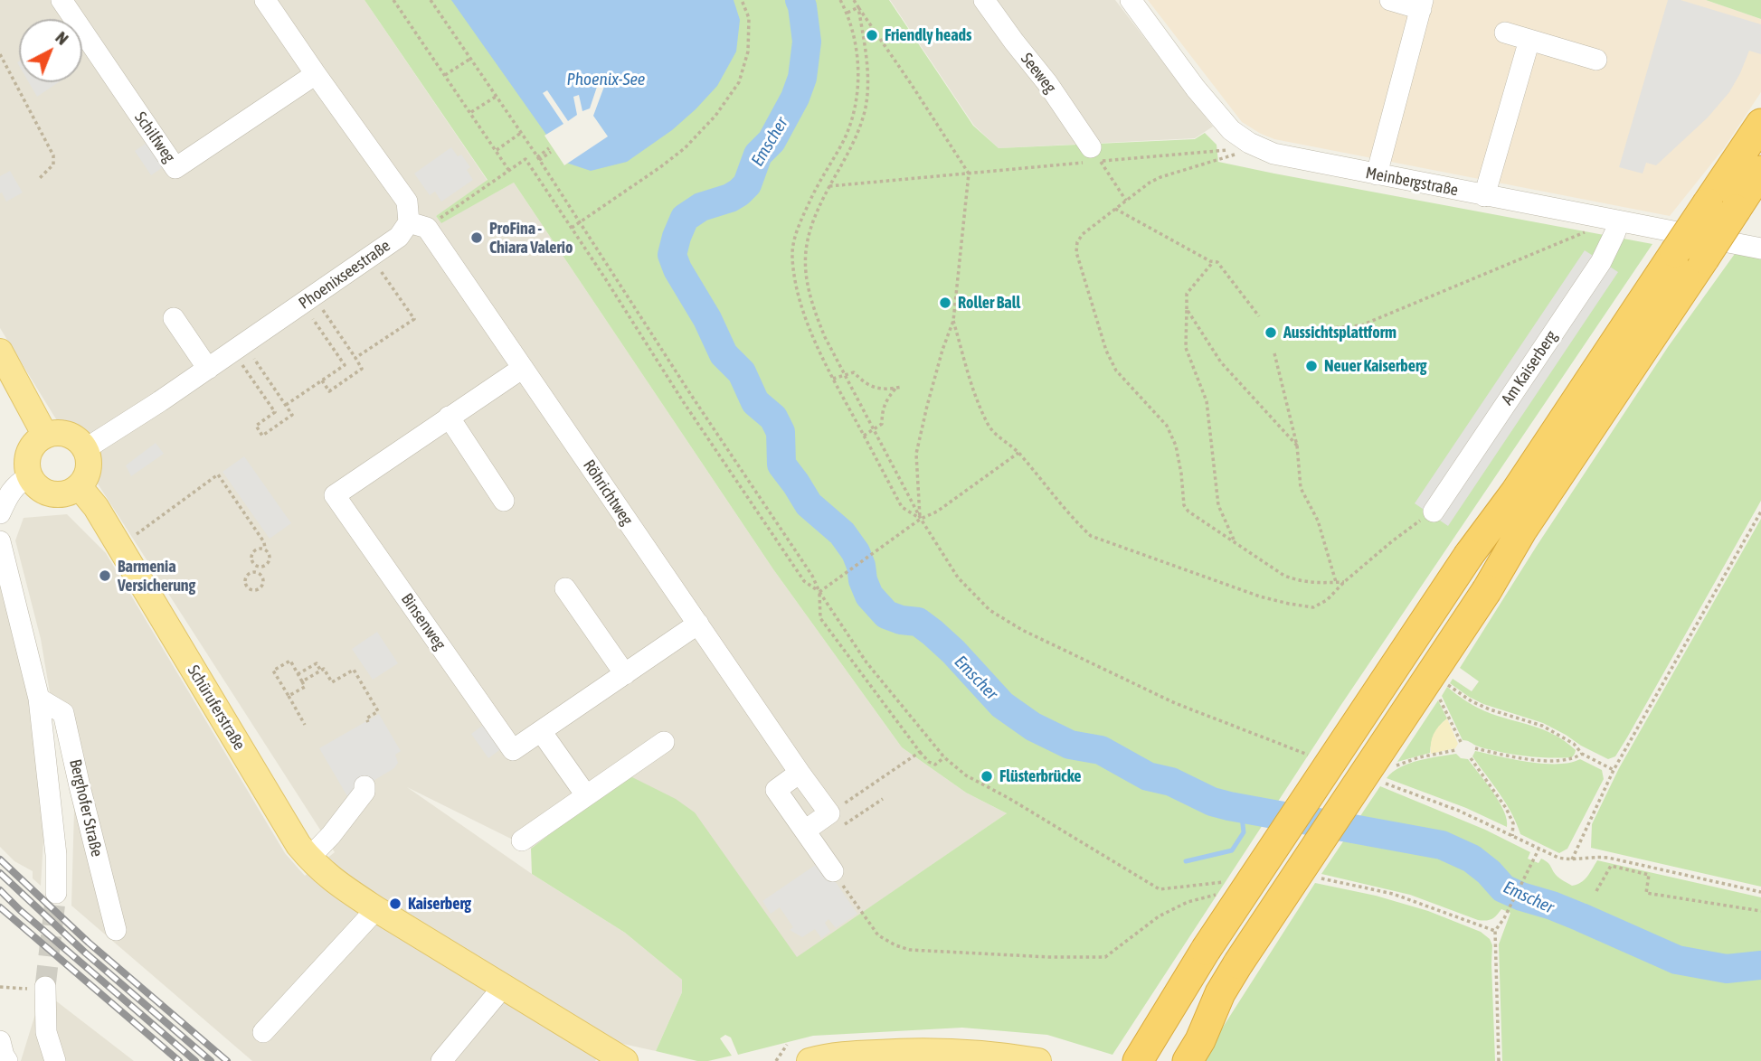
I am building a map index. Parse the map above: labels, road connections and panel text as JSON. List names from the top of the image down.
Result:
{
  "streets": {
    "main road": ["Schüruferstraße"],
    "street": [
      "Seeweg",
      "Schilfweg",
      "Meinbergstraße",
      "Phoenixseestraße",
      "Am Kaiserberg",
      "Röhrichtweg",
      "Binsenweg",
      "Berghofer Straße"
    ]
  },
  "crossings": [
    ["Meinbergstraße", "Am Kaiserberg"],
    ["Phoenixseestraße", "Röhrichtweg"],
    ["Phoenixseestraße", "Schüruferstraße"],
    ["Röhrichtweg", "Binsenweg"]
  ],
  "water": ["Phoenix-See", "Emscher"],
  "places": [
    "Friendly heads",
    "ProFina - Chiara Valerio",
    "Roller Ball",
    "Aussichtsplattform",
    "Neuer Kaiserberg",
    "Barmenia Versicherung",
    "Flüsterbrücke",
    "Kaiserberg"
  ],
  "north": "top right"
}
